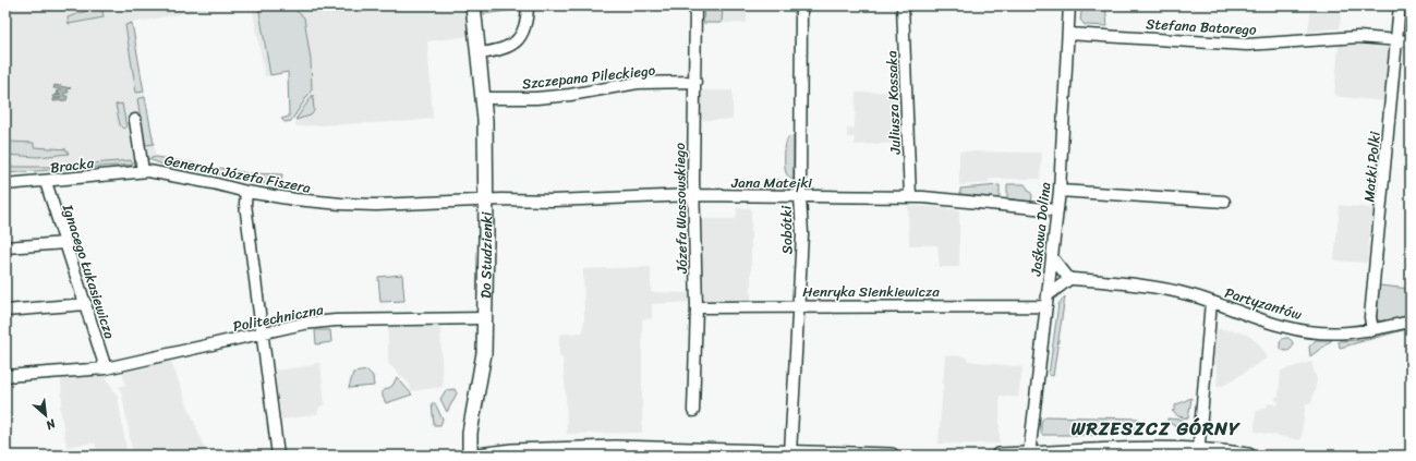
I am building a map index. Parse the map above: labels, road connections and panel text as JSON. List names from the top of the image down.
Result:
{
  "streets": {
    "main road": ["Do Studzienki"],
    "street": [
      "Stefana Batorego",
      "Szczepana Pileckiego",
      "Juliusza Kossaka",
      "Bracka",
      "Matki Polki",
      "Generała Józefa Fiszera",
      "Jana Matejki",
      "Józefa Wassowskiego",
      "Jaśkowa Dolina",
      "Sobótki",
      "Ignacego Łukasiewicza",
      "Henryka Sienkiewicza",
      "Partyzantów",
      "Politechniczna"
    ]
  },
  "crossings": [
    ["Stefana Batorego", "Matki Polki"],
    ["Stefana Batorego", "Jaśkowa Dolina"],
    ["Szczepana Pileckiego", "Józefa Wassowskiego"],
    ["Szczepana Pileckiego", "Do Studzienki"],
    ["Juliusza Kossaka", "Jana Matejki"],
    ["Bracka", "Generała Józefa Fiszera"],
    ["Bracka", "Ignacego Łukasiewicza"],
    ["Matki Polki", "Partyzantów"],
    ["Generała Józefa Fiszera", "Jana Matejki"],
    ["Generała Józefa Fiszera", "Do Studzienki"],
    ["Jana Matejki", "Józefa Wassowskiego"],
    ["Jana Matejki", "Jaśkowa Dolina"],
    ["Jana Matejki", "Sobótki"],
    ["Jana Matejki", "Do Studzienki"],
    ["Józefa Wassowskiego", "Henryka Sienkiewicza"],
    ["Jaśkowa Dolina", "Henryka Sienkiewicza"],
    ["Sobótki", "Henryka Sienkiewicza"],
    ["Do Studzienki", "Politechniczna"],
    ["Ignacego Łukasiewicza", "Politechniczna"]
  ],
  "districts": ["WRZESZCZ GÓRNY"],
  "north": "bottom right"
}
